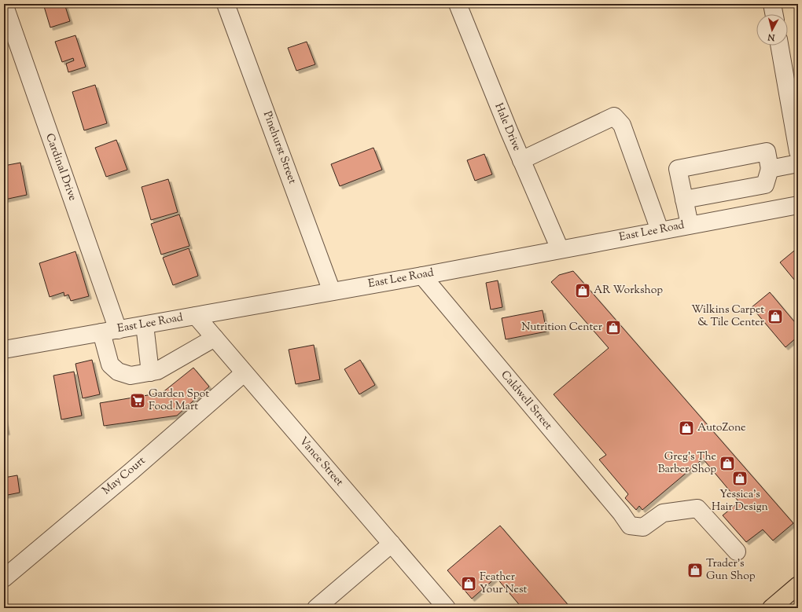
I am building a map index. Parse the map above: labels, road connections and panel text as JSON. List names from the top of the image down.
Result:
{
  "streets": {
    "street": [
      "Hale Drive",
      "Pinehurst Street",
      "Cardinal Drive",
      "East Lee Road",
      "Caldwell Street",
      "Vance Street",
      "May Court"
    ]
  },
  "crossings": [
    ["Hale Drive", "East Lee Road"],
    ["Pinehurst Street", "East Lee Road"],
    ["Cardinal Drive", "East Lee Road"],
    ["East Lee Road", "Caldwell Street"],
    ["East Lee Road", "Vance Street"],
    ["Vance Street", "May Court"]
  ],
  "places": {
    "shop": [
      "AR Workshop",
      "Wilkins Carpet & Tile Center",
      "Nutrition Center",
      "AutoZone",
      "Greg's The Barber Shop",
      "Yessica's Hair Design",
      "Trader's Gun Shop",
      "Feather Your Nest"
    ],
    "supermarket": ["Garden Spot Food Mart"]
  },
  "north": "bottom"
}
